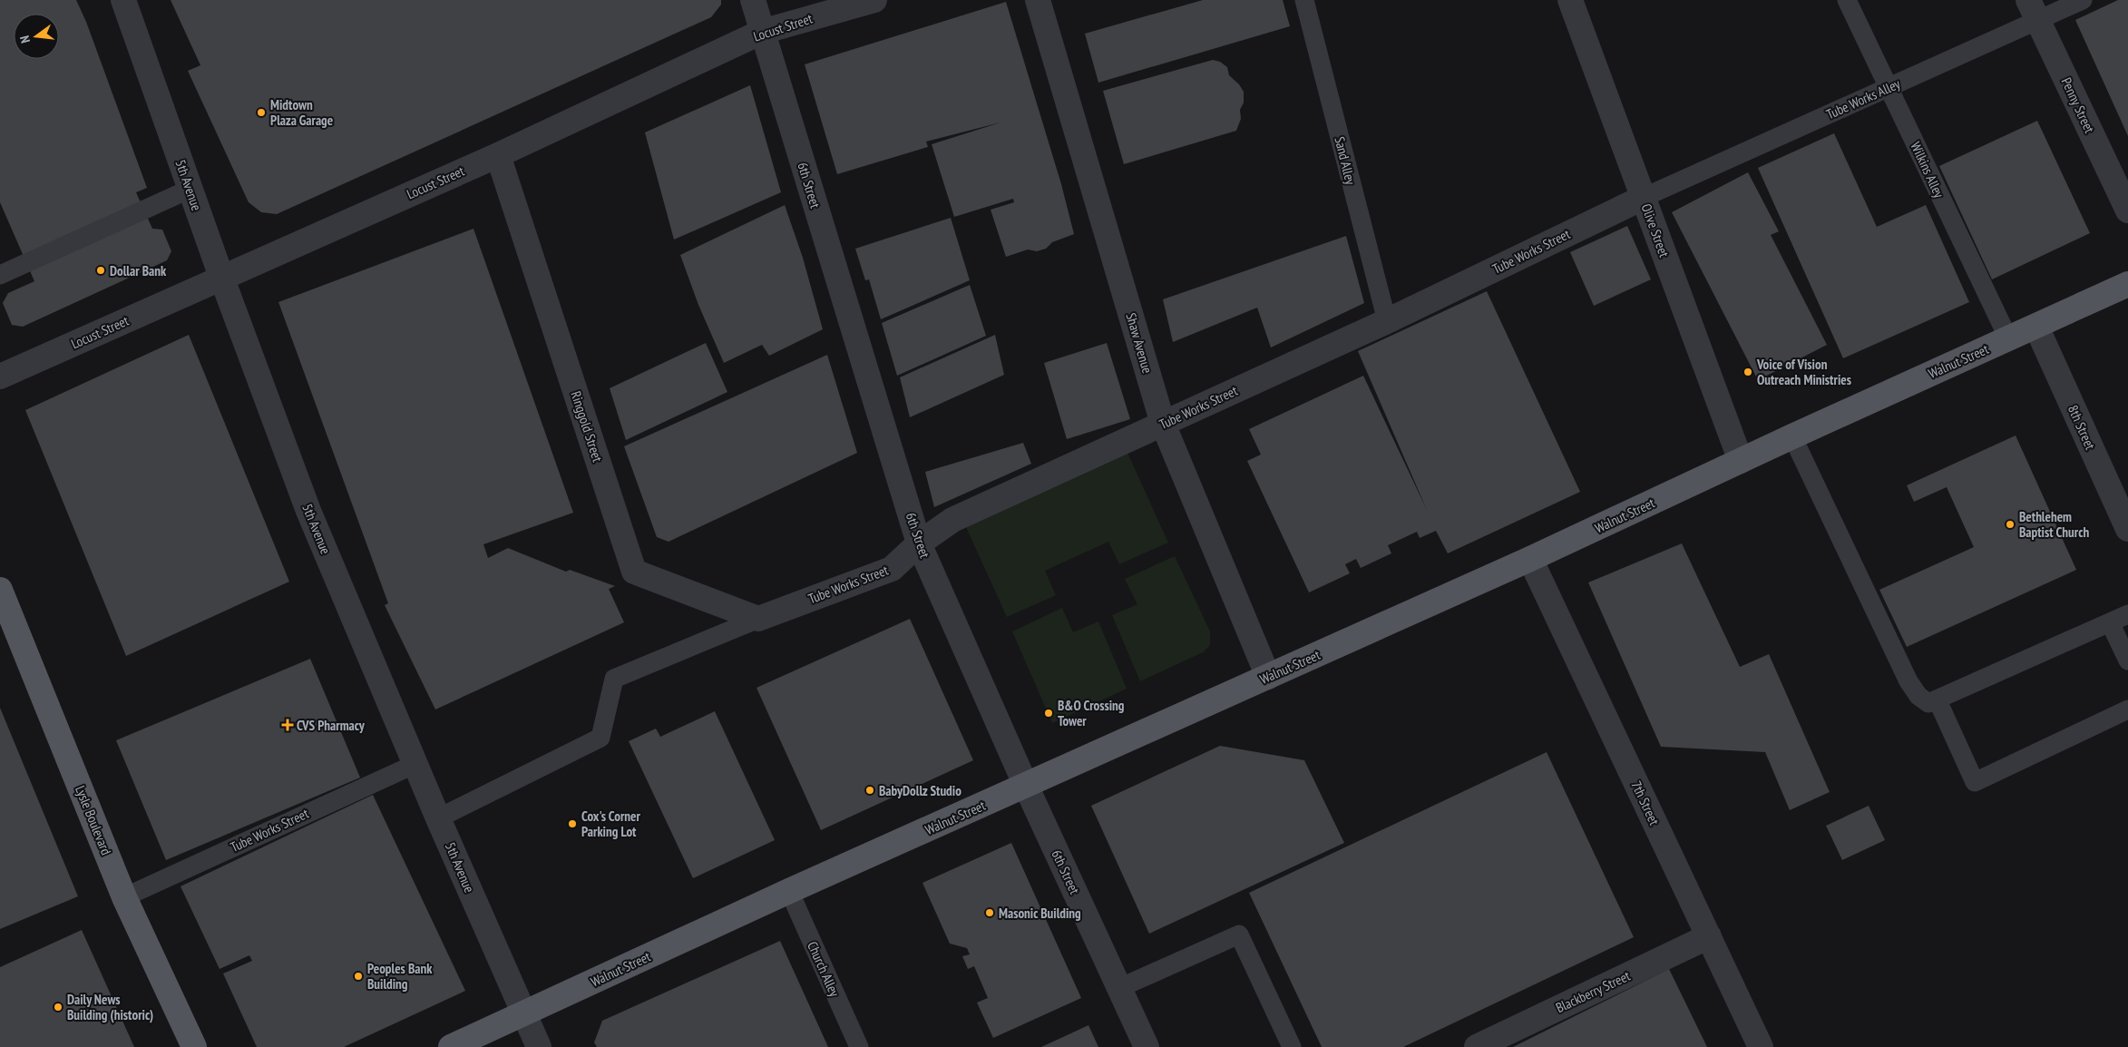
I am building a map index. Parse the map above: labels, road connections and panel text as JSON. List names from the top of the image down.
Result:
{
  "streets": {
    "main road": ["Walnut Street", "Lysle Boulevard"],
    "street": [
      "Locust Street",
      "Penny Street",
      "5th Avenue",
      "6th Street",
      "Olive Street",
      "Tube Works Street",
      "Shaw Avenue",
      "Ringgold Street",
      "8th Street",
      "7th Street",
      "Blackberry Street"
    ],
    "lane": [
      "Tube Works Alley",
      "Sand Alley",
      "Wilkins Alley",
      "Church Alley"
    ]
  },
  "crossings": [
    ["Locust Street", "5th Avenue"],
    ["Locust Street", "6th Street"],
    ["Locust Street", "Ringgold Street"],
    ["Tube Works Alley", "Penny Street"],
    ["Tube Works Alley", "Wilkins Alley"],
    ["Tube Works Alley", "Olive Street"],
    ["Tube Works Alley", "Tube Works Street"],
    ["Sand Alley", "Tube Works Street"],
    ["Wilkins Alley", "Walnut Street"],
    ["5th Avenue", "Tube Works Street"],
    ["5th Avenue", "Walnut Street"],
    ["6th Street", "Tube Works Street"],
    ["6th Street", "Walnut Street"],
    ["Olive Street", "Tube Works Street"],
    ["Olive Street", "Walnut Street"],
    ["Tube Works Street", "Shaw Avenue"],
    ["Tube Works Street", "Ringgold Street"],
    ["Tube Works Street", "Lysle Boulevard"],
    ["Shaw Avenue", "Walnut Street"],
    ["Walnut Street", "8th Street"],
    ["Walnut Street", "7th Street"],
    ["Walnut Street", "Church Alley"],
    ["7th Street", "Blackberry Street"]
  ],
  "places": {
    "other": [
      "Midtown Plaza Garage",
      "Dollar Bank",
      "Voice of Vision Outreach Ministries",
      "Bethlehem Baptist Church",
      "B&O Crossing Tower",
      "BabyDollz Studio",
      "Cox's Corner Parking Lot",
      "Masonic Building",
      "Peoples Bank Building",
      "Daily News Building (historic)"
    ],
    "health": ["CVS Pharmacy"]
  },
  "north": "left"
}
